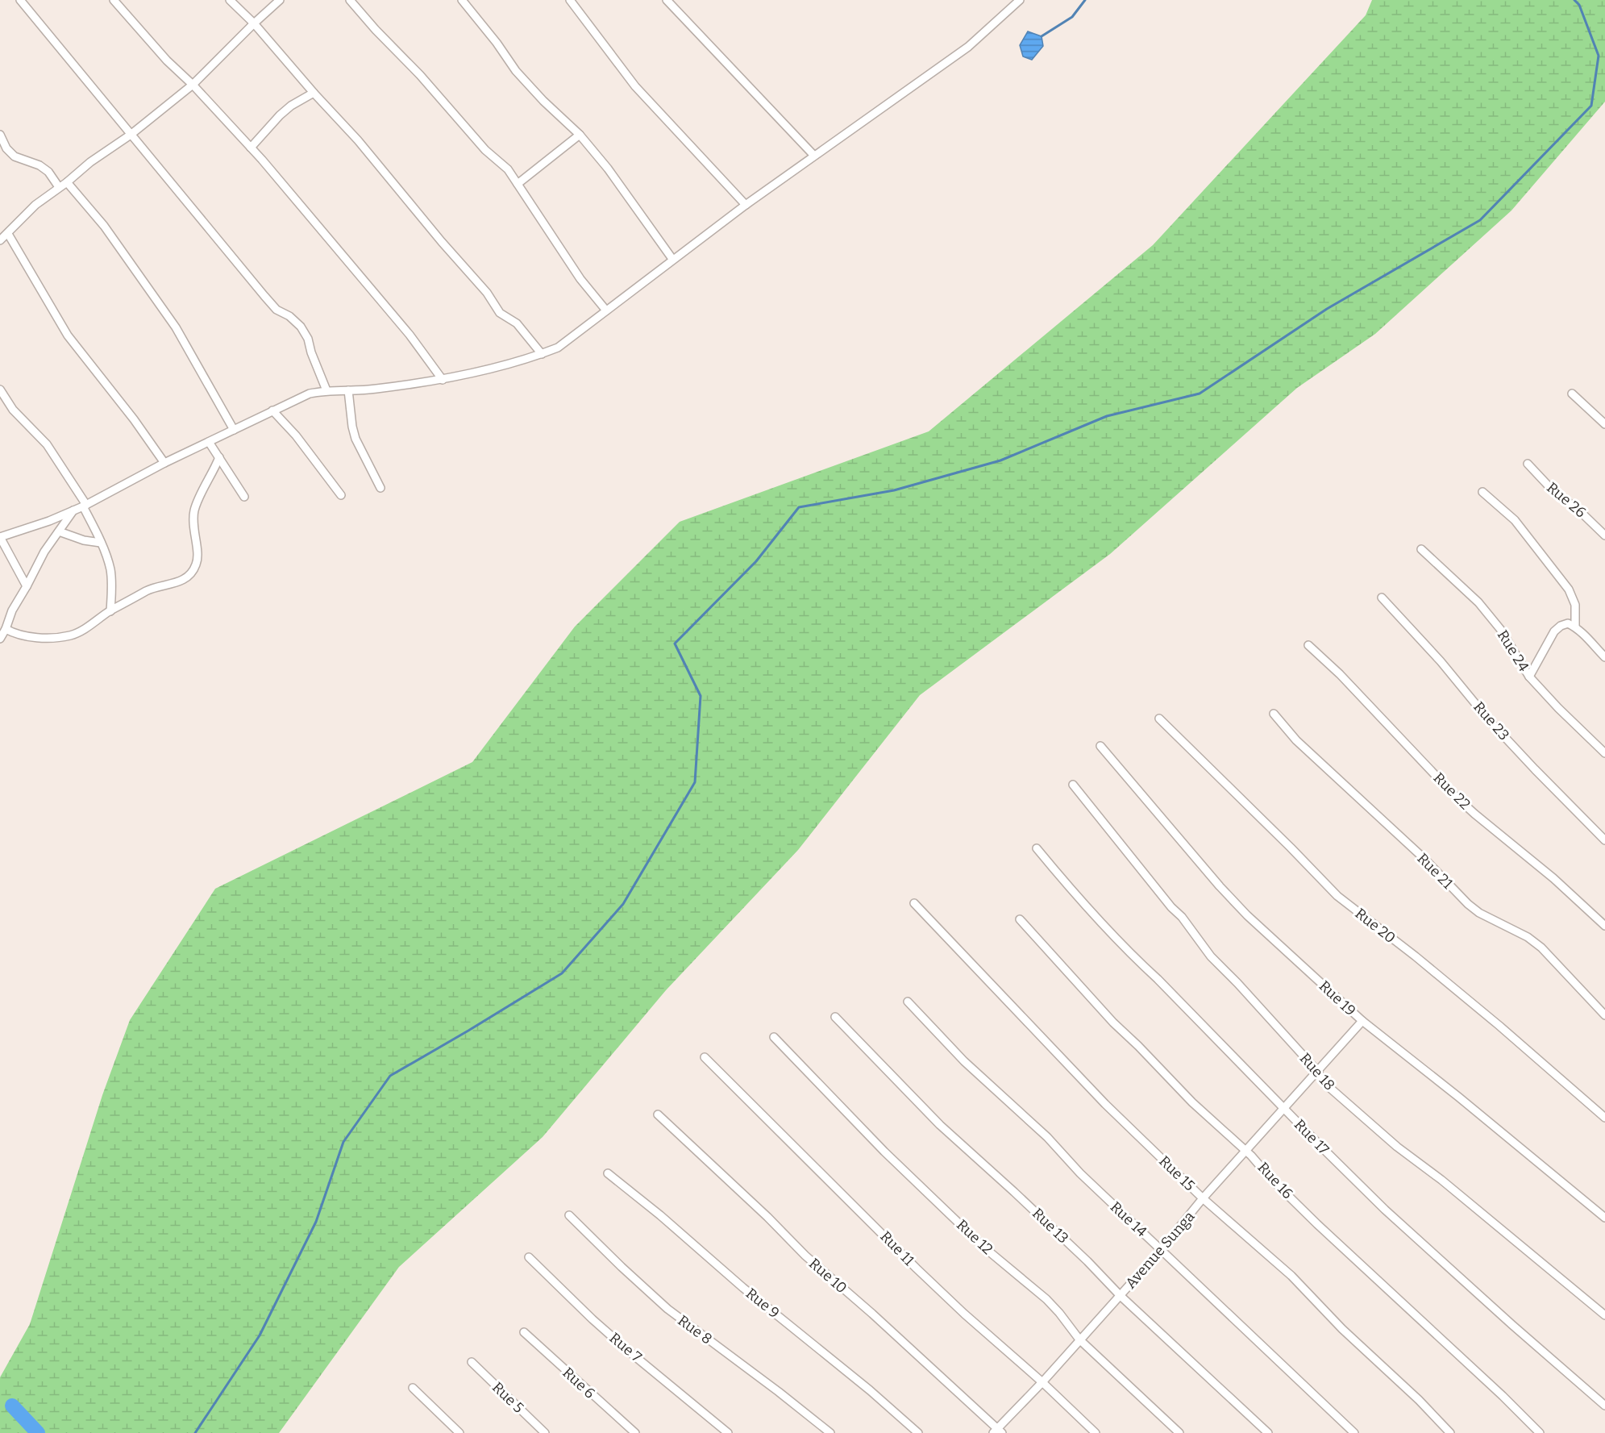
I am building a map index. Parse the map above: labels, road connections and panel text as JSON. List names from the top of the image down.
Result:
{
  "streets": {
    "street": [
      "Rue 26",
      "Rue 24",
      "Rue 23",
      "Rue 22",
      "Rue 21",
      "Rue 20",
      "Rue 19",
      "Rue 18",
      "Rue 17",
      "Rue 15",
      "Rue 16",
      "Rue 14",
      "Rue 13",
      "Rue 12",
      "Rue 11",
      "Avenue Sunga",
      "Rue 10",
      "Rue 9",
      "Rue 8",
      "Rue 7",
      "Rue 6",
      "Rue 5"
    ]
  },
  "crossings": [
    ["Rue 19", "Avenue Sunga"],
    ["Rue 18", "Avenue Sunga"],
    ["Rue 17", "Avenue Sunga"],
    ["Rue 15", "Avenue Sunga"],
    ["Rue 16", "Avenue Sunga"],
    ["Rue 14", "Avenue Sunga"],
    ["Rue 13", "Avenue Sunga"],
    ["Rue 12", "Avenue Sunga"],
    ["Rue 11", "Avenue Sunga"],
    ["Avenue Sunga", "Rue 10"]
  ]
}
